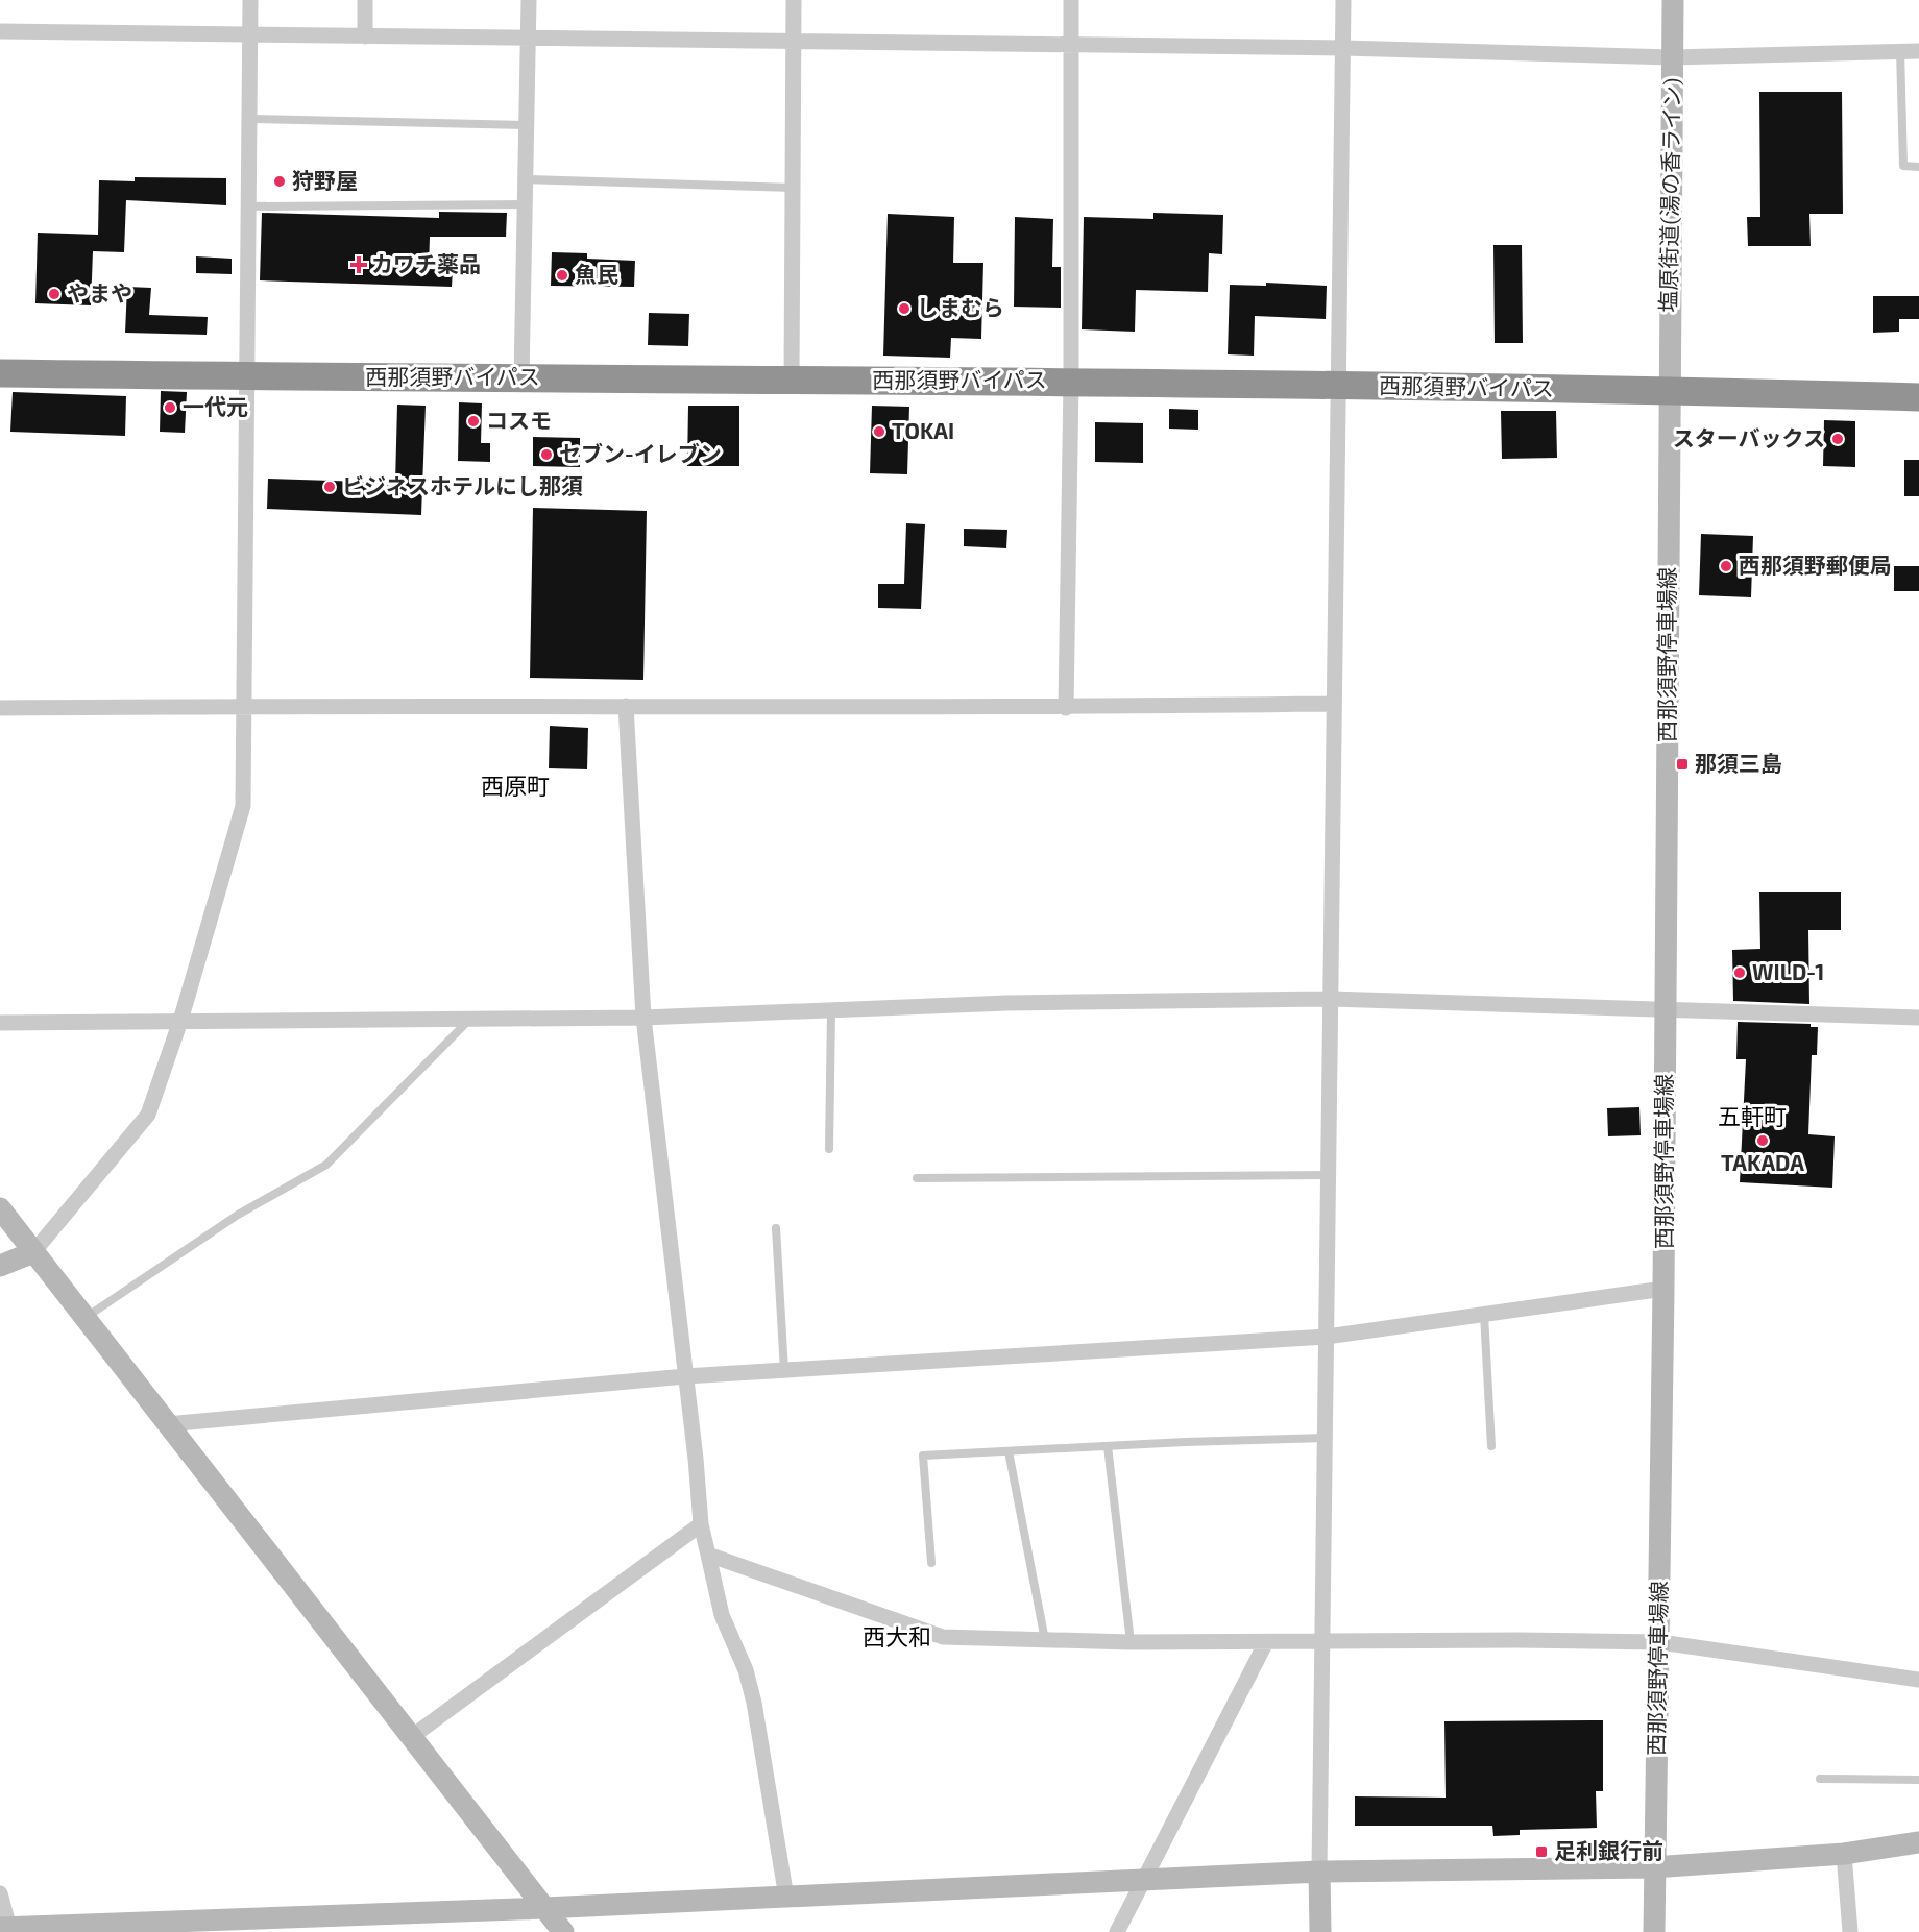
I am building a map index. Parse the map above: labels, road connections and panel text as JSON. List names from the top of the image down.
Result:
{
  "streets": {
    "highway": ["西那須野バイパス"],
    "street": ["塩原街道(湯の香ライン)", "西那須野停車場線"]
  },
  "crossings": [
    ["塩原街道(湯の香ライン)", "西那須野バイパス"],
    ["塩原街道(湯の香ライン)", "西那須野停車場線"],
    ["西那須野バイパス", "西那須野停車場線"]
  ],
  "districts": ["西原町", "五軒町", "西大和"],
  "places": {
    "other": [
      "狩野屋",
      "魚民",
      "やまや",
      "しまむら",
      "一代元",
      "コスモ",
      "TOKAI",
      "スターバックス",
      "セブン-イレブン",
      "ビジネスホテルにし那須",
      "西那須野郵便局",
      "WILD-1",
      "TAKADA"
    ],
    "health": ["カワチ薬品"],
    "transit": ["那須三島", "足利銀行前"]
  }
}
